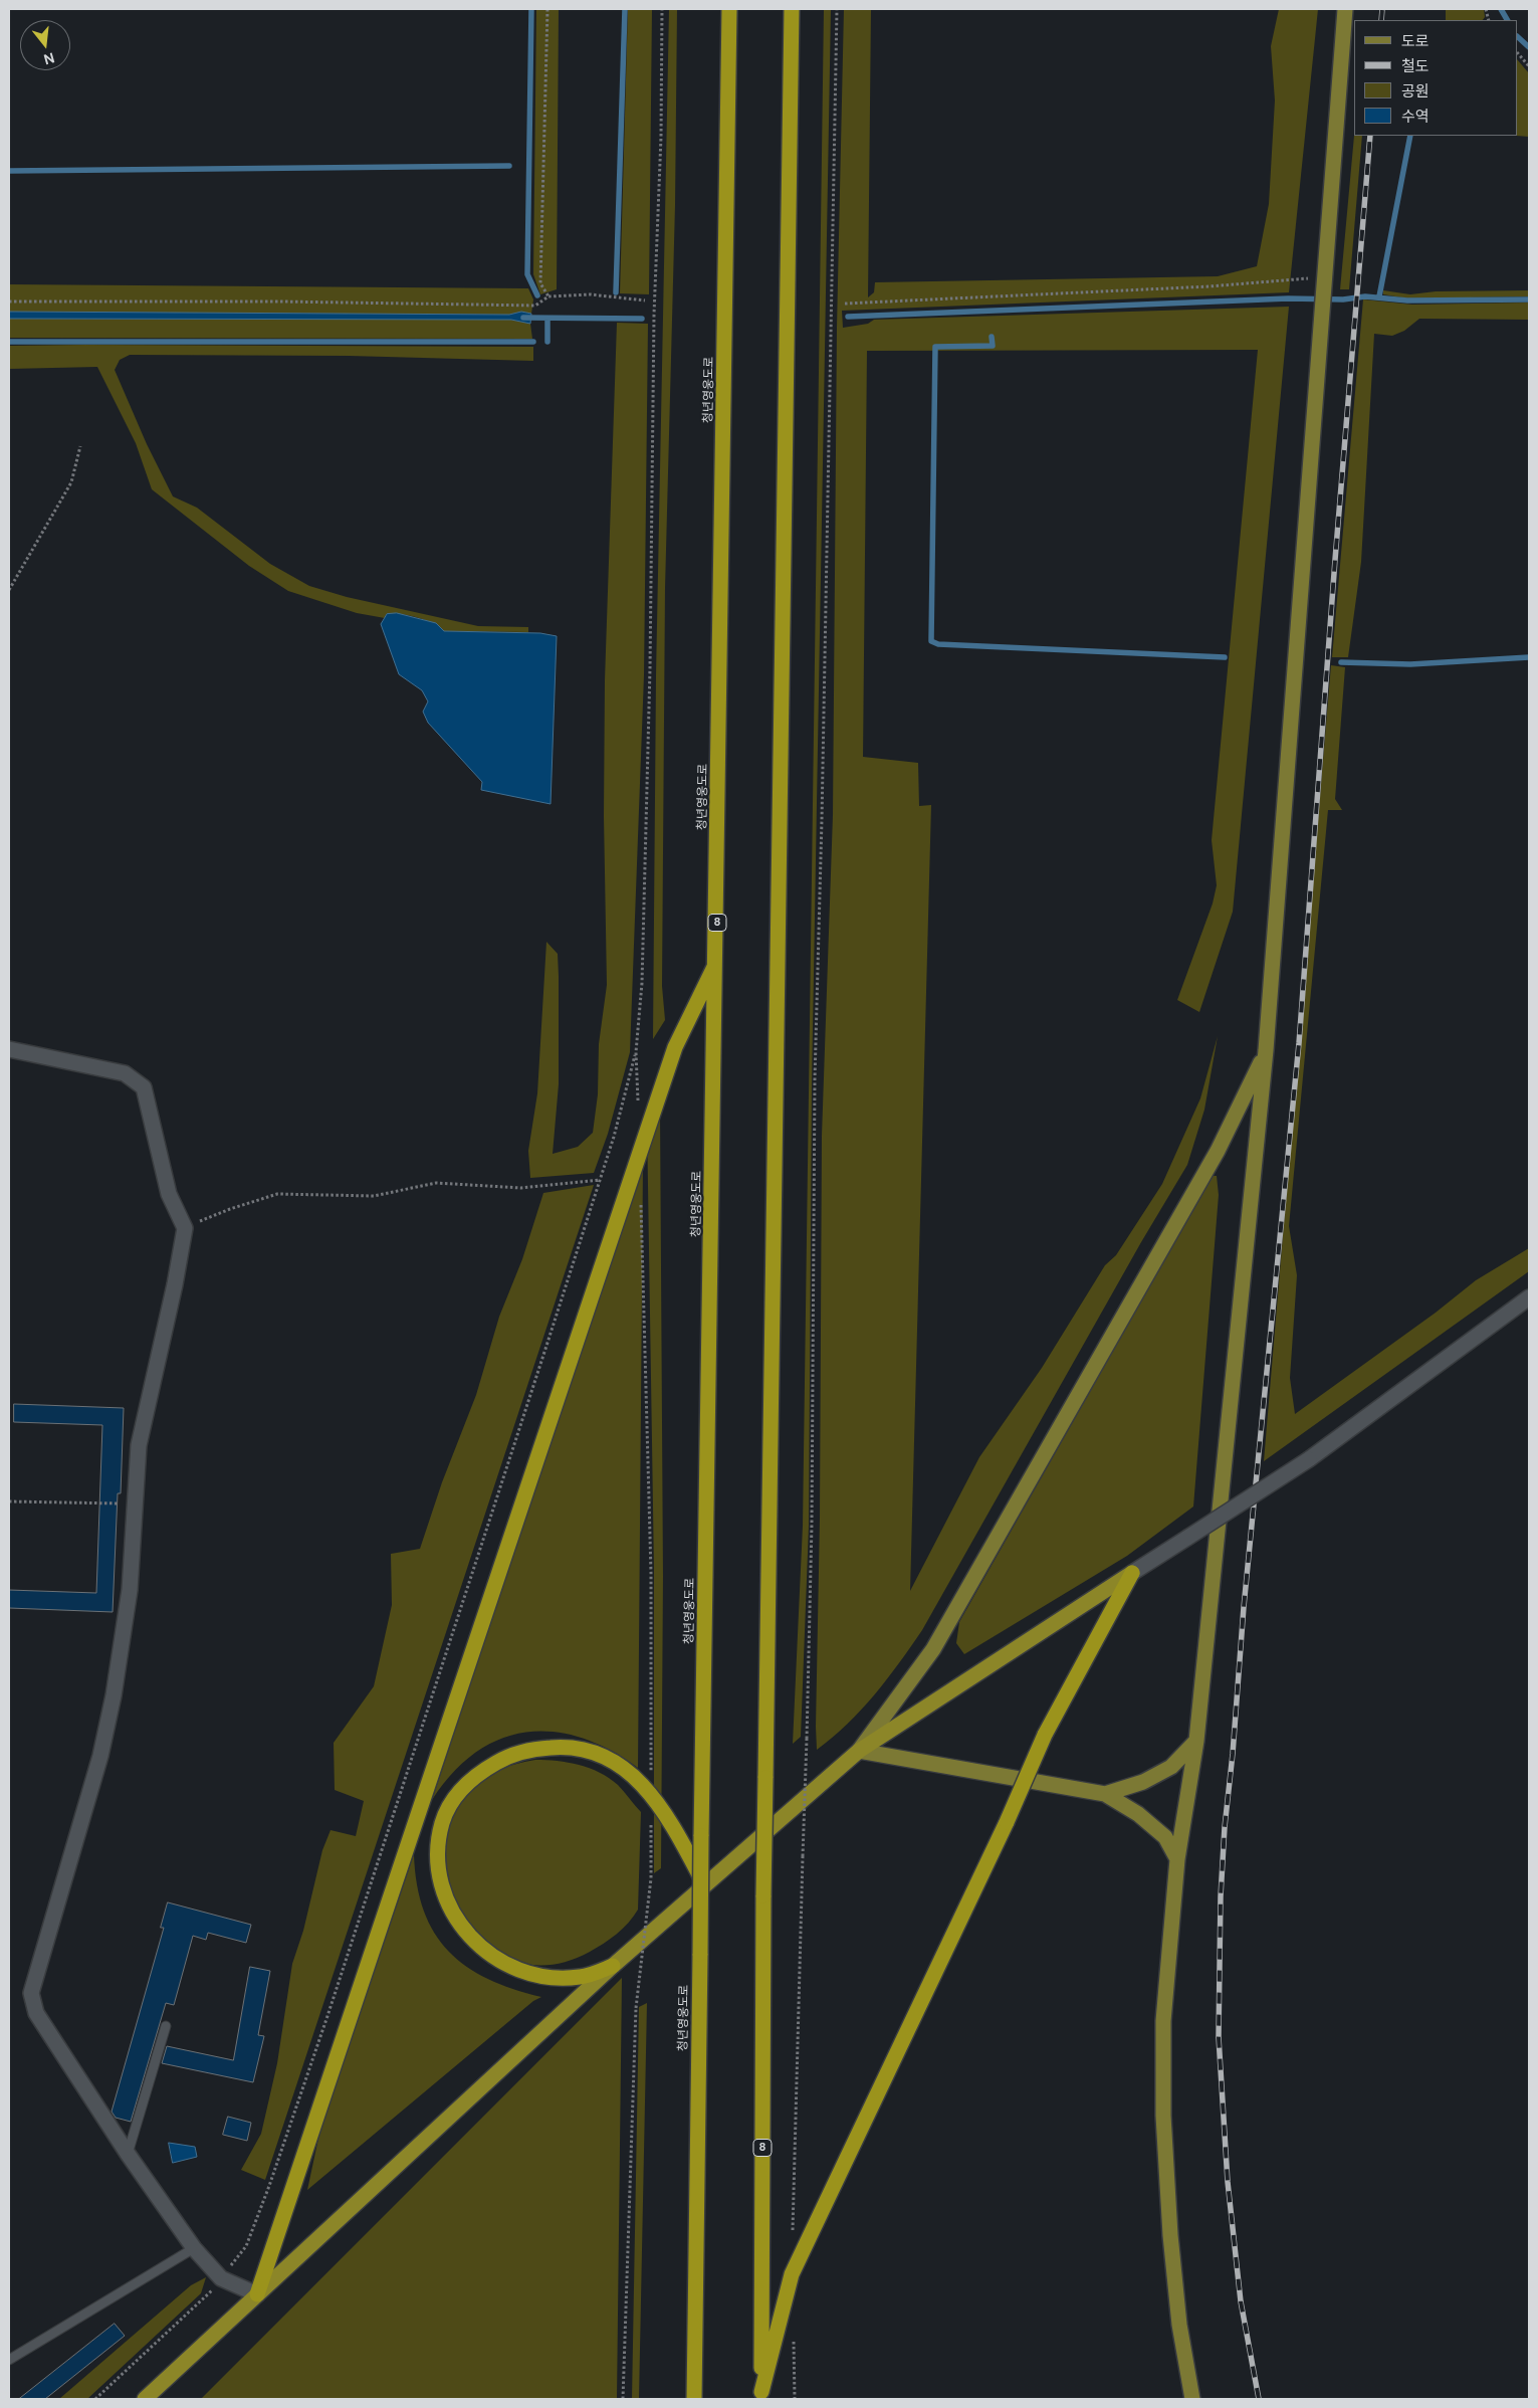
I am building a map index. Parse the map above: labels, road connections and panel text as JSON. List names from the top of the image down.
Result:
{
  "streets": {
    "highway": ["청년영웅도로", "8"]
  },
  "legend": [
    "도로",
    "철도",
    "공원",
    "수역"
  ],
  "north": "bottom"
}
